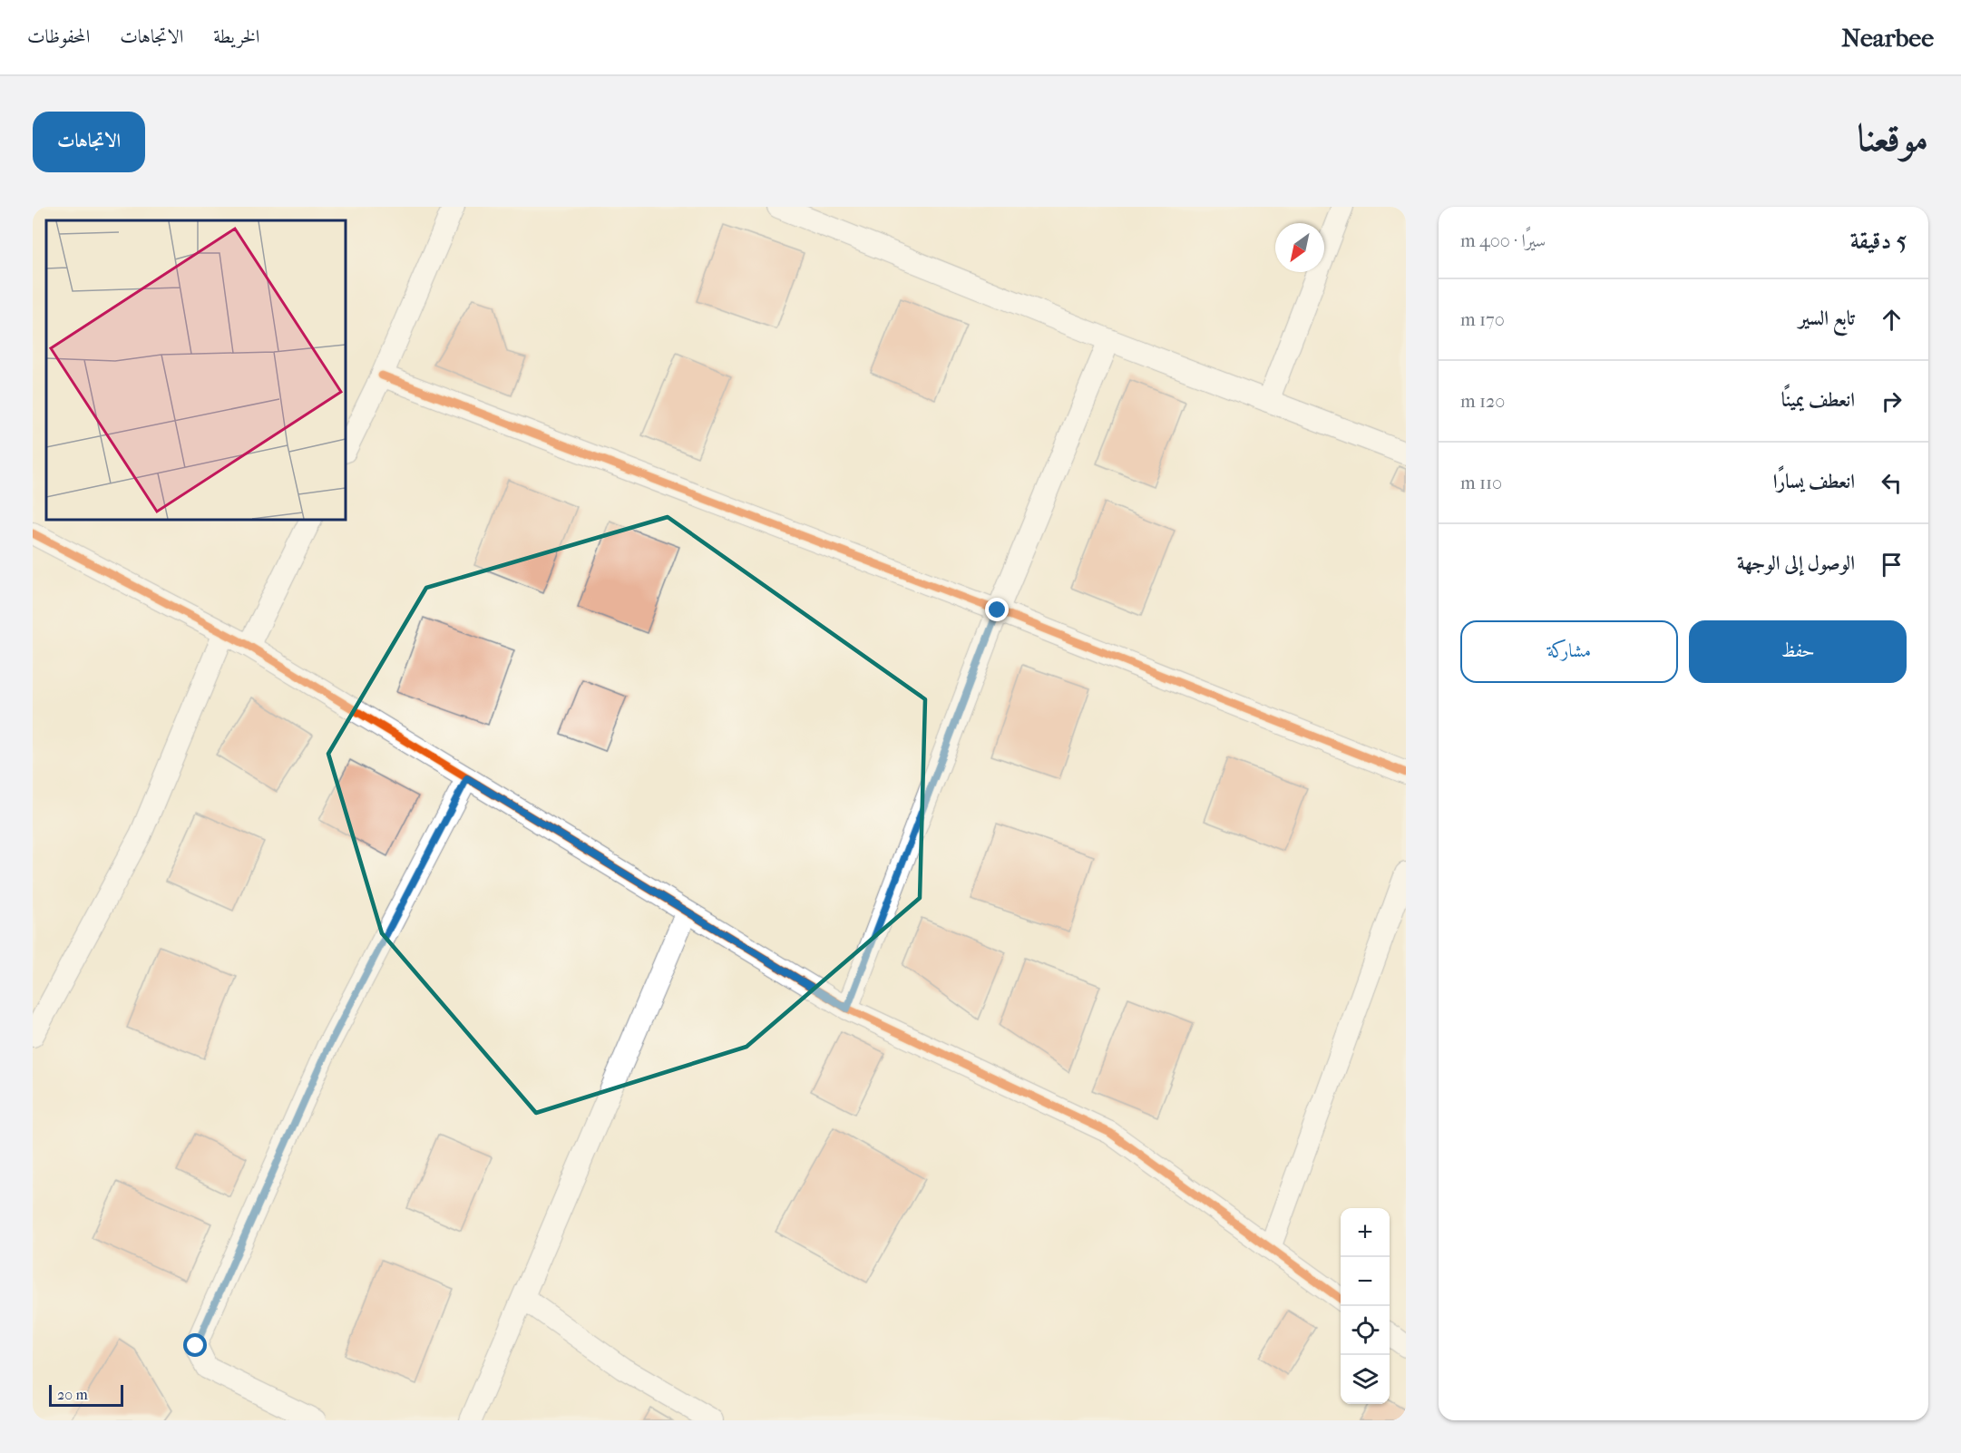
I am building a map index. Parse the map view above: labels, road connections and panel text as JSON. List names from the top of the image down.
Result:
{
  "scale_bar": "20 m",
  "north": "bottom left",
  "page": {
    "header": "Nearbee",
    "nav": ["الخريطة", "الاتجاهات", "المحفوظات"],
    "title": "موقعنا",
    "buttons": [
      "الاتجاهات",
      ["حفظ", "مشاركة"]
    ],
    "heading": ["5 دقيقة", "سيرًا · 400 m"],
    "list": [
      ["تابع السير", "170 m"],
      ["انعطف يمينًا", "120 m"],
      ["انعطف يسارًا", "110 m"],
      "الوصول إلى الوجهة"
    ],
    "map_buttons": ["+", "−"],
    "scale": "20 m"
  }
}
